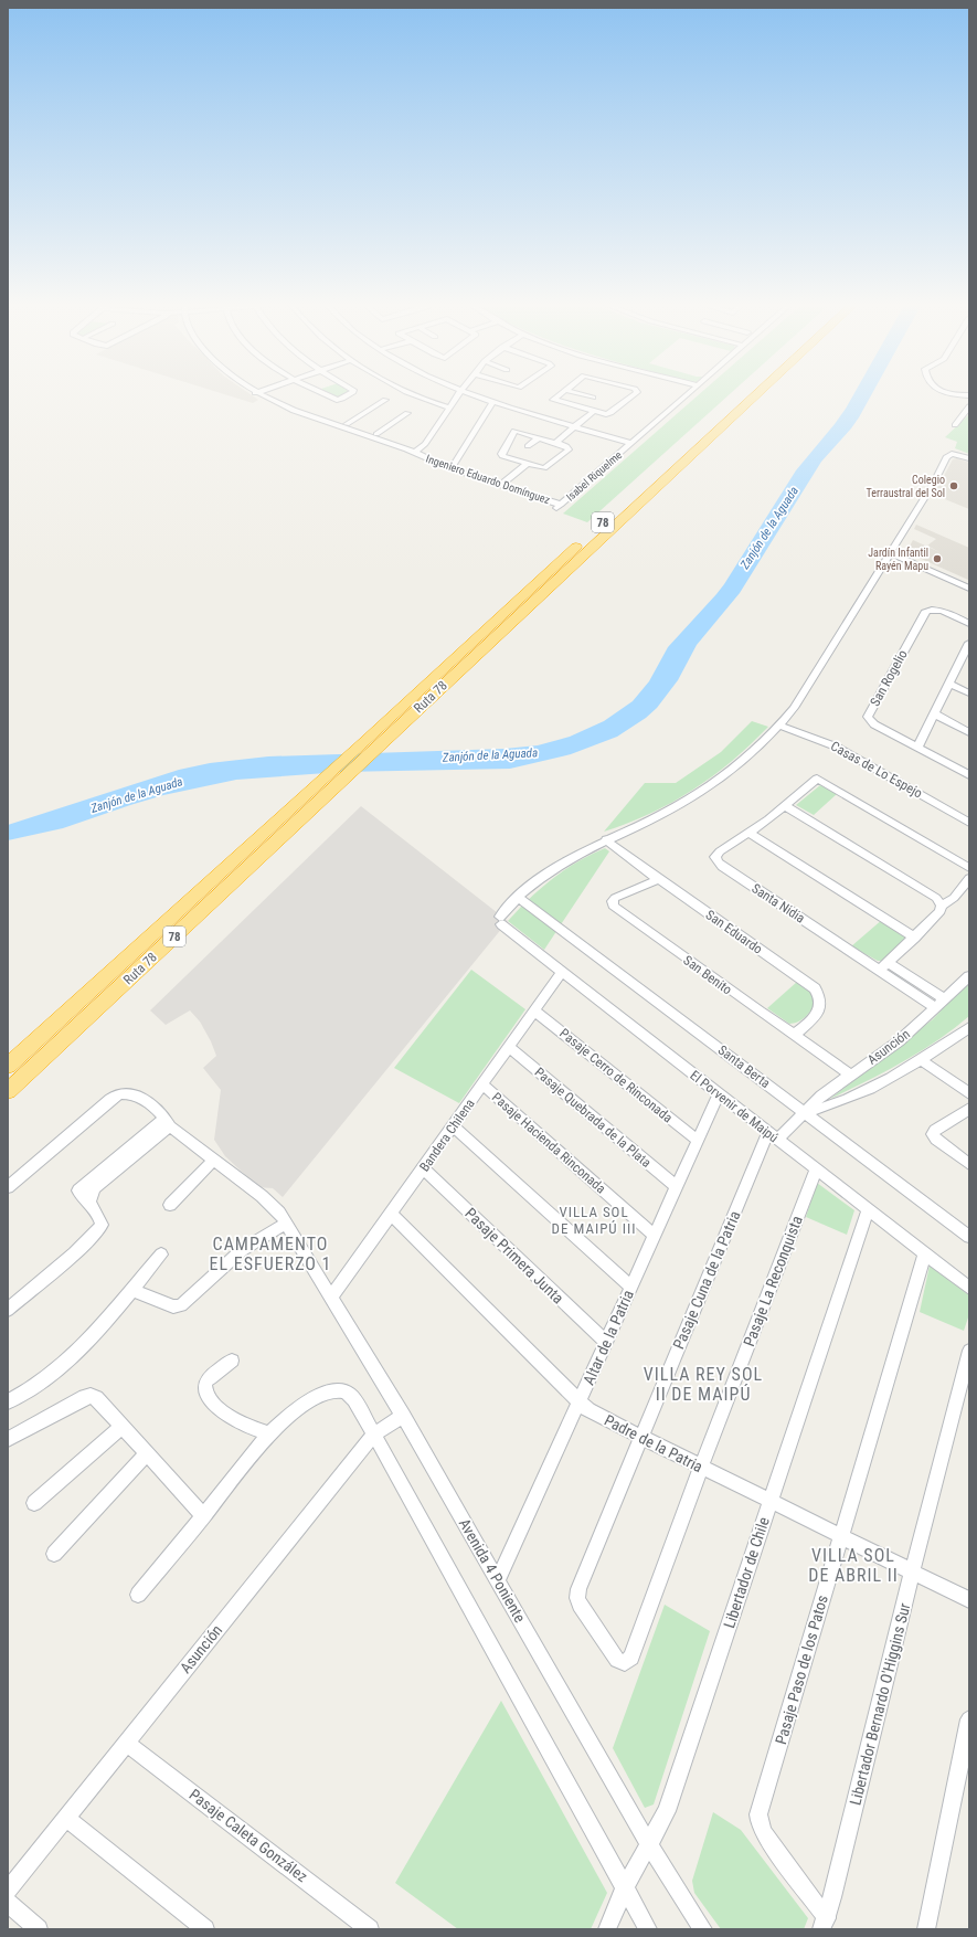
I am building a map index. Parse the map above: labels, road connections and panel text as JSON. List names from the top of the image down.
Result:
{
  "streets": {
    "highway": ["78", "Ruta 78"],
    "street": [
      "Isabel Riquelme",
      "Ingeniero Eduardo Domínguez",
      "San Rogelio",
      "Casas de Lo Espejo",
      "Santa Nidia",
      "San Eduardo",
      "San Benito",
      "Asunción",
      "Santa Berta",
      "Pasaje Cerro de Rinconada",
      "El Porvenir de Maipú",
      "Pasaje Quebrada de la Plata",
      "Bandera Chilena",
      "Pasaje Hacienda Rinconada",
      "Pasaje Primera Junta",
      "Pasaje Cuna de la Patria",
      "Pasaje La Reconquista",
      "Altar de la Patria",
      "Padre de la Patria",
      "Avenida 4 Poniente",
      "Libertador de Chile",
      "Pasaje Paso de los Patos",
      "Libertador Bernardo O'Higgins Sur",
      "Pasaje Caleta González"
    ]
  },
  "crossings": [
    ["Isabel Riquelme", "Ingeniero Eduardo Domínguez"],
    ["Santa Nidia", "Asunción"],
    ["San Eduardo", "San Benito"],
    ["San Benito", "Asunción"],
    ["Asunción", "Santa Berta"],
    ["Asunción", "El Porvenir de Maipú"],
    ["Asunción", "Pasaje Cuna de la Patria"],
    ["Asunción", "Avenida 4 Poniente"],
    ["Asunción", "Pasaje Caleta González"],
    ["Santa Berta", "El Porvenir de Maipú"],
    ["Pasaje Cerro de Rinconada", "Bandera Chilena"],
    ["Pasaje Cerro de Rinconada", "Altar de la Patria"],
    ["El Porvenir de Maipú", "Bandera Chilena"],
    ["El Porvenir de Maipú", "Pasaje Cuna de la Patria"],
    ["El Porvenir de Maipú", "Pasaje La Reconquista"],
    ["El Porvenir de Maipú", "Altar de la Patria"],
    ["El Porvenir de Maipú", "Libertador de Chile"],
    ["El Porvenir de Maipú", "Pasaje Paso de los Patos"],
    ["Pasaje Quebrada de la Plata", "Bandera Chilena"],
    ["Pasaje Quebrada de la Plata", "Altar de la Patria"],
    ["Bandera Chilena", "Pasaje Hacienda Rinconada"],
    ["Bandera Chilena", "Pasaje Primera Junta"],
    ["Bandera Chilena", "Padre de la Patria"],
    ["Bandera Chilena", "Avenida 4 Poniente"],
    ["Pasaje Hacienda Rinconada", "Altar de la Patria"],
    ["Pasaje Primera Junta", "Altar de la Patria"],
    ["Pasaje Cuna de la Patria", "Pasaje La Reconquista"],
    ["Pasaje Cuna de la Patria", "Padre de la Patria"],
    ["Pasaje La Reconquista", "Padre de la Patria"],
    ["Altar de la Patria", "Padre de la Patria"],
    ["Altar de la Patria", "Avenida 4 Poniente"],
    ["Padre de la Patria", "Libertador de Chile"],
    ["Padre de la Patria", "Pasaje Paso de los Patos"],
    ["Padre de la Patria", "Libertador Bernardo O'Higgins Sur"],
    ["Avenida 4 Poniente", "Libertador de Chile"],
    ["Pasaje Paso de los Patos", "Libertador Bernardo O'Higgins Sur"]
  ],
  "districts": [
    "VILLA SOL DE MAIPÚ III",
    "CAMPAMENTO EL ESFUERZO 1",
    "VILLA REY SOL II DE MAIPÚ",
    "VILLA SOL DE ABRIL II"
  ],
  "water": ["Zanjón de la Aguada"],
  "places": ["Colegio Terraustral del Sol", "Jardín Infantil Rayén Mapu"]
}
